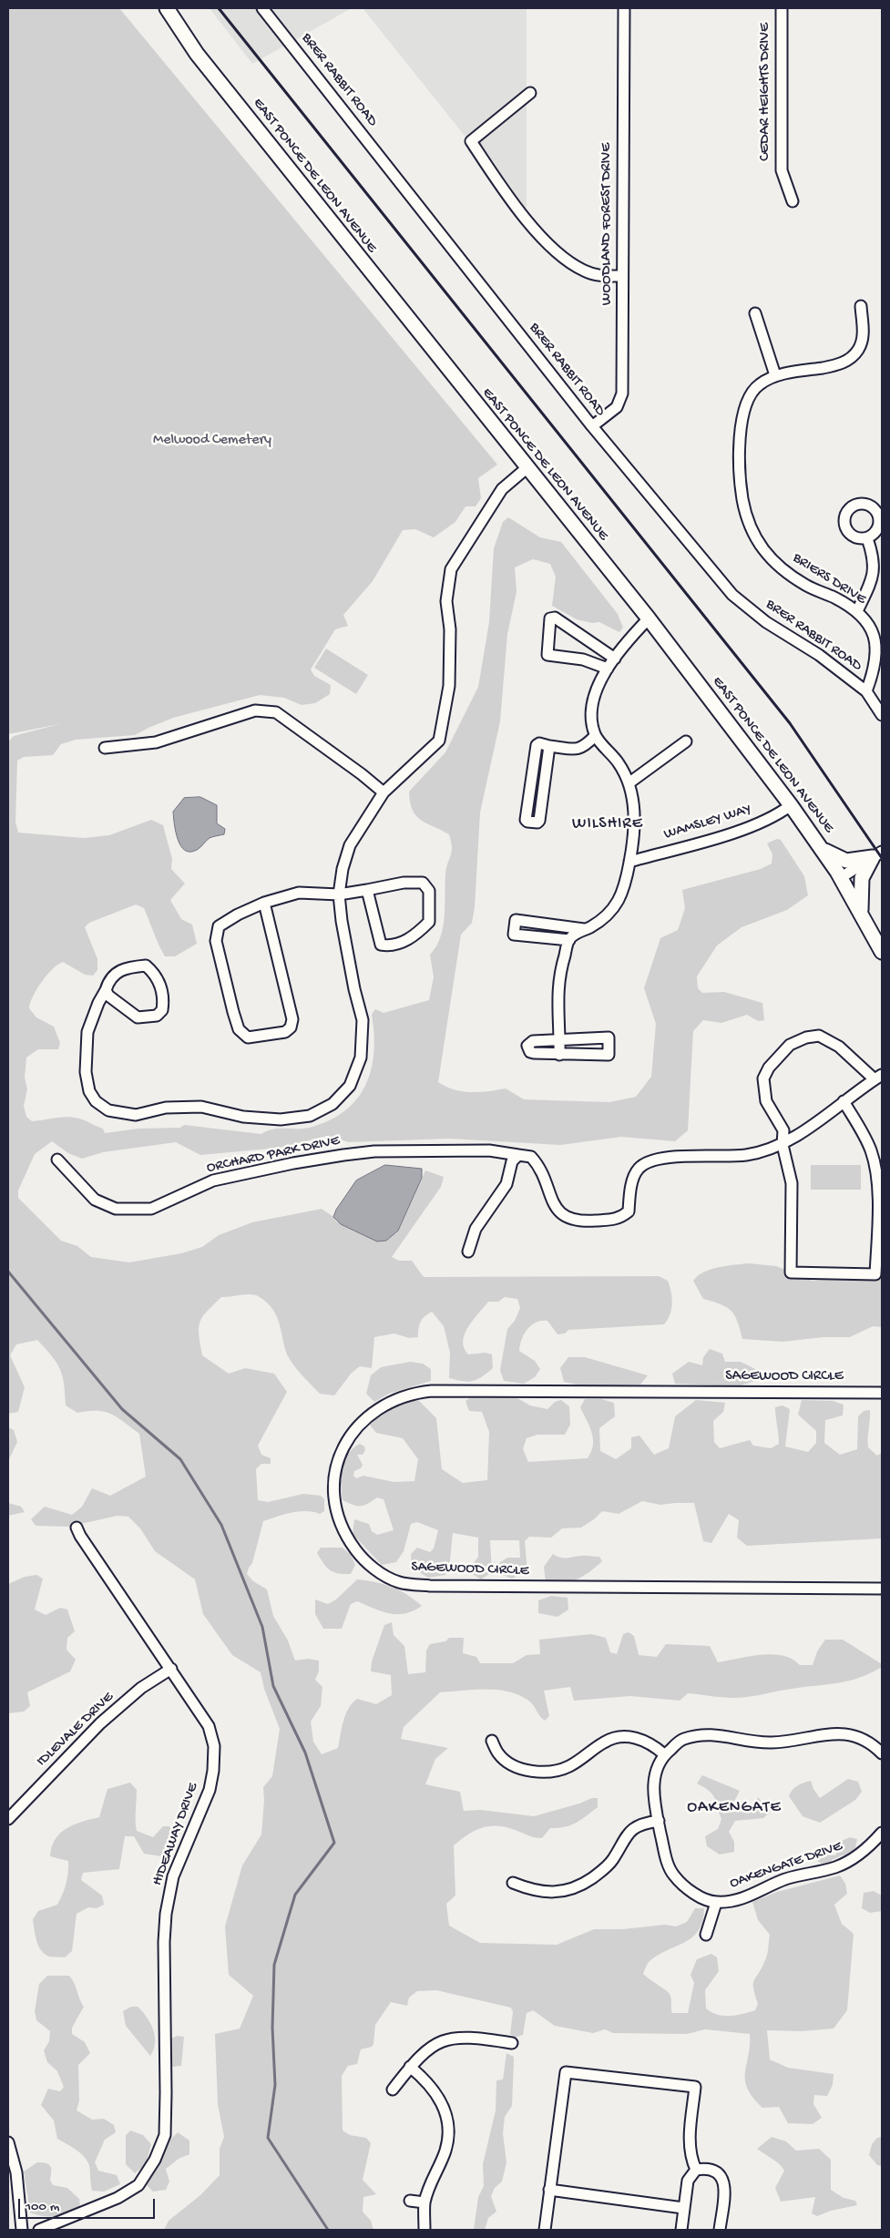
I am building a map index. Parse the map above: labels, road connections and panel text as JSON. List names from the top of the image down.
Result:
{
  "streets": {
    "main road": ["EAST PONCE DE LEON AVENUE"],
    "street": [
      "BRER RABBIT ROAD",
      "CEDAR HEIGHTS DRIVE",
      "WOODLAND FOREST DRIVE",
      "BRIERS DRIVE",
      "WAMSLEY WAY",
      "ORCHARD PARK DRIVE",
      "SAGEWOOD CIRCLE",
      "IDLEVALE DRIVE",
      "HIDEAWAY DRIVE",
      "OAKENGATE DRIVE"
    ]
  },
  "crossings": [
    ["BRER RABBIT ROAD", "WOODLAND FOREST DRIVE"],
    ["BRER RABBIT ROAD", "BRIERS DRIVE"],
    ["EAST PONCE DE LEON AVENUE", "WAMSLEY WAY"],
    ["IDLEVALE DRIVE", "HIDEAWAY DRIVE"]
  ],
  "districts": ["WILSHIRE", "OAKENGATE"],
  "parks": ["Melwood Cemetery"],
  "scale_bar": "100 m"
}
